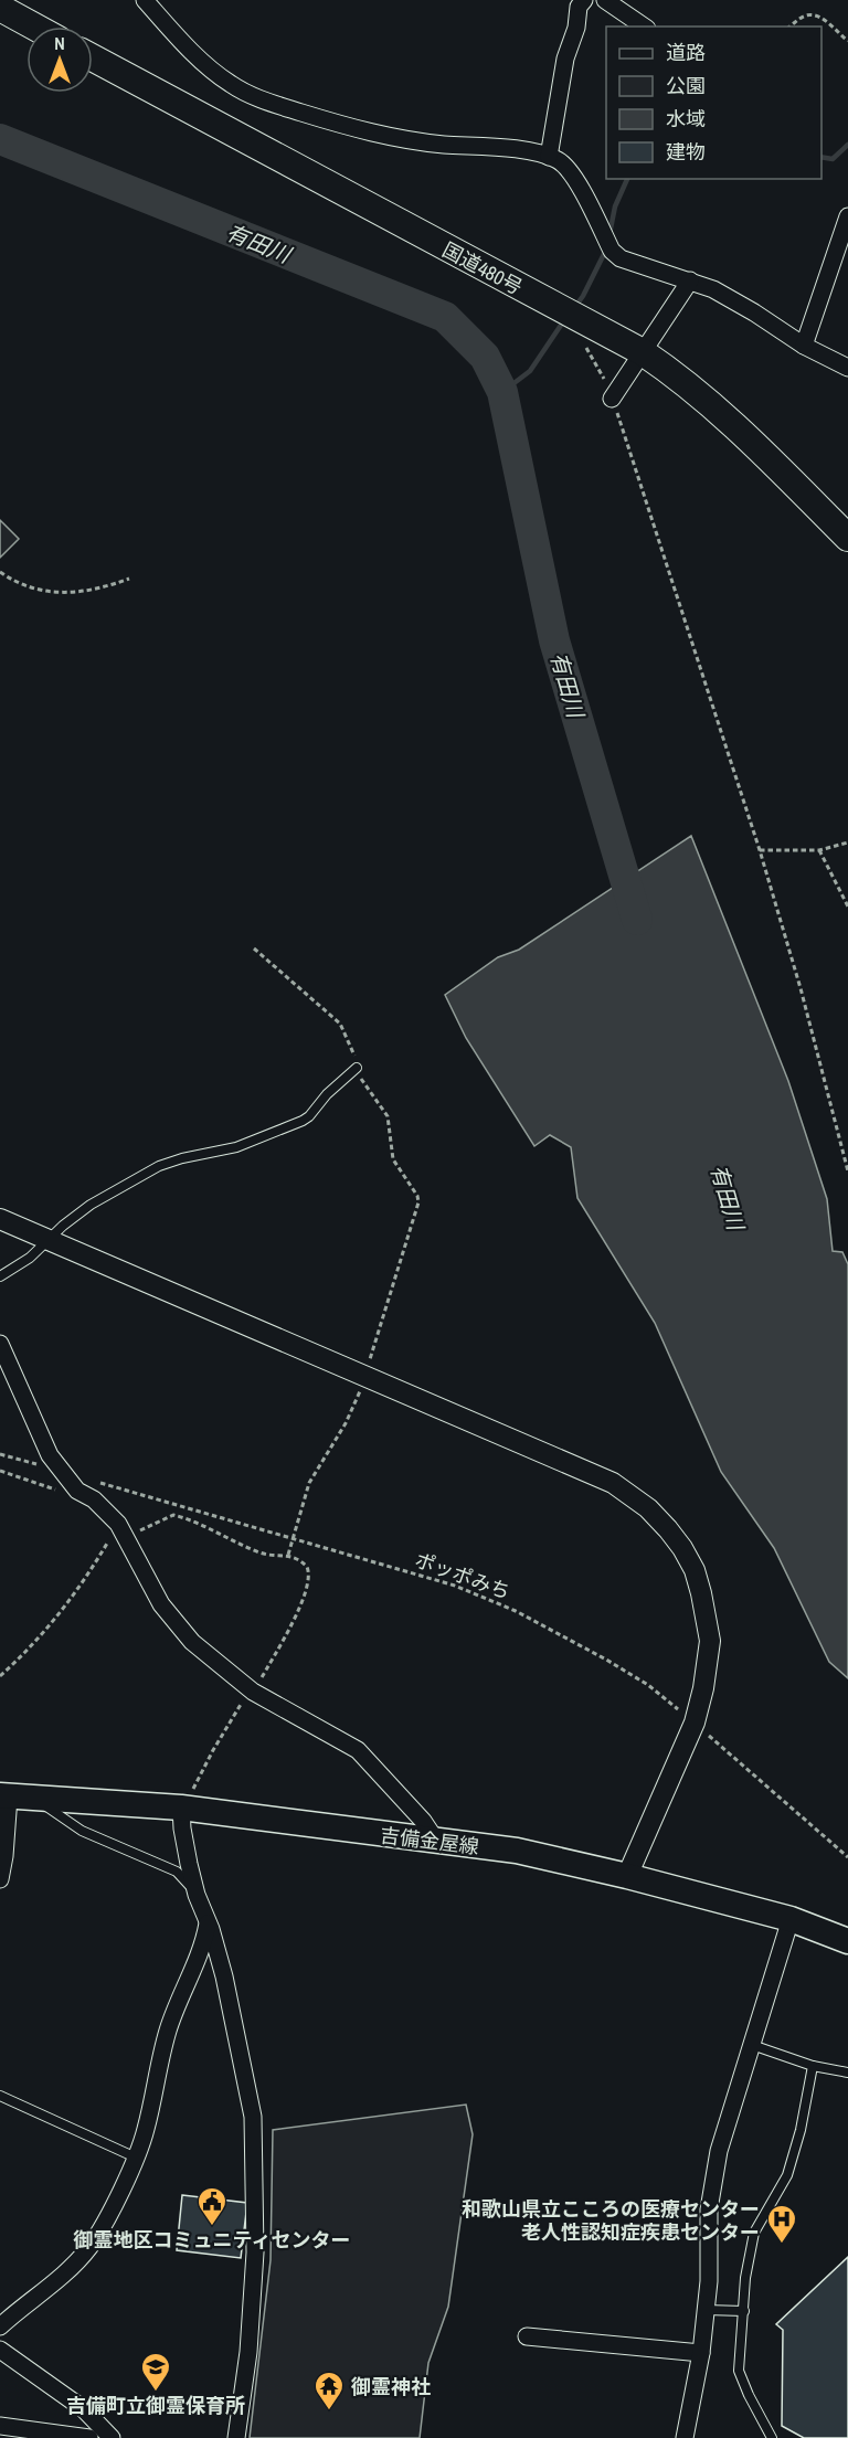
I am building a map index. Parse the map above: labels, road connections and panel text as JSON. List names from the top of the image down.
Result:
{
  "streets": {
    "highway": ["国道480号"],
    "main road": ["吉備金屋線"],
    "path": ["ポッポみち"]
  },
  "water": ["有田川"],
  "places": {
    "public building": ["御霊地区コミュニティセンター"],
    "hospital": ["和歌山県立こころの医療センター 老人性認知症疾患センター"],
    "school or university": ["吉備町立御霊保育所"],
    "temple": ["御霊神社"]
  },
  "legend": [
    "道路",
    "公園",
    "水域",
    "建物"
  ],
  "north": "top"
}
